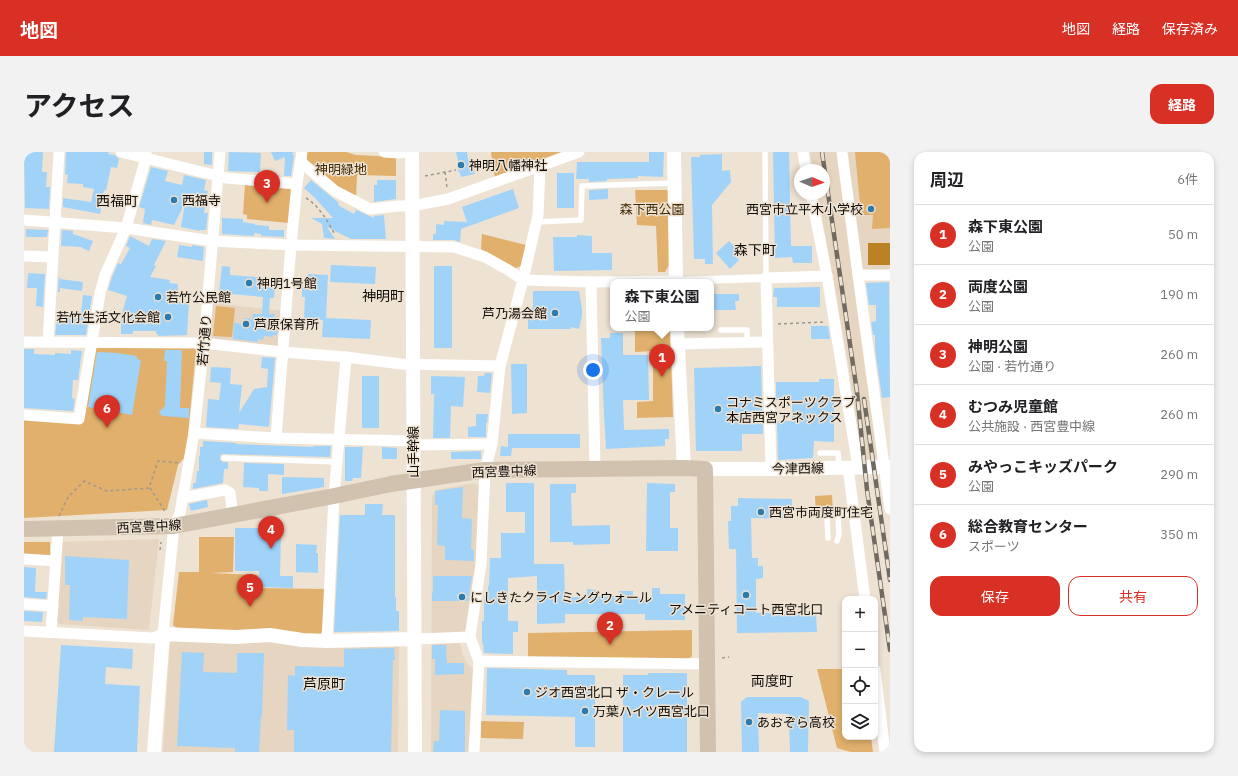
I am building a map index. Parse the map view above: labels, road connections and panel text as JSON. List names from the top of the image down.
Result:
{
  "streets": {
    "main road": ["西宮豊中線"],
    "street": ["若竹通り", "山手幹線", "今津西線"]
  },
  "crossings": [
    ["若竹通り", "西宮豊中線"],
    ["山手幹線", "西宮豊中線"],
    ["今津西線", "西宮豊中線"]
  ],
  "districts": [
    "西福町",
    "森下町",
    "神明町",
    "両度町",
    "芦原町"
  ],
  "parks": ["神明緑地", "森下西公園"],
  "places": [
    "神明八幡神社",
    "西福寺",
    "西宮市立平木小学校",
    "神明1号館",
    "若竹公民館",
    "芦乃湯会館",
    "若竹生活文化会館",
    "芦原保育所",
    "コナミスポーツクラブ 本店西宮アネックス",
    "西宮市両度町住宅",
    "アメニティコート西宮北口",
    "にしきたクライミングウォール",
    "ジオ西宮北口 ザ・クレール",
    "万葉ハイツ西宮北口",
    "あおぞら高校"
  ],
  "north": "right",
  "page": {
    "header": "地図",
    "nav": ["地図", "経路", "保存済み"],
    "title": "アクセス",
    "buttons": [
      "経路",
      ["保存", "共有"]
    ],
    "heading": ["周辺", "6件"],
    "pins": [
      "3",
      "1",
      "6",
      "4",
      "5",
      "2"
    ],
    "list": [
      {
        "mark": "1",
        "name": "森下東公園",
        "note": "公園",
        "value": "50 m"
      },
      {
        "mark": "2",
        "name": "両度公園",
        "note": "公園",
        "value": "190 m"
      },
      {
        "mark": "3",
        "name": "神明公園",
        "note": "公園 · 若竹通り",
        "value": "260 m"
      },
      {
        "mark": "4",
        "name": "むつみ児童館",
        "note": "公共施設 · 西宮豊中線",
        "value": "260 m"
      },
      {
        "mark": "5",
        "name": "みやっこキッズパーク",
        "note": "公園",
        "value": "290 m"
      },
      {
        "mark": "6",
        "name": "総合教育センター",
        "note": "スポーツ",
        "value": "350 m"
      }
    ],
    "popup": ["森下東公園", "公園"],
    "map_buttons": ["+", "−"]
  }
}
